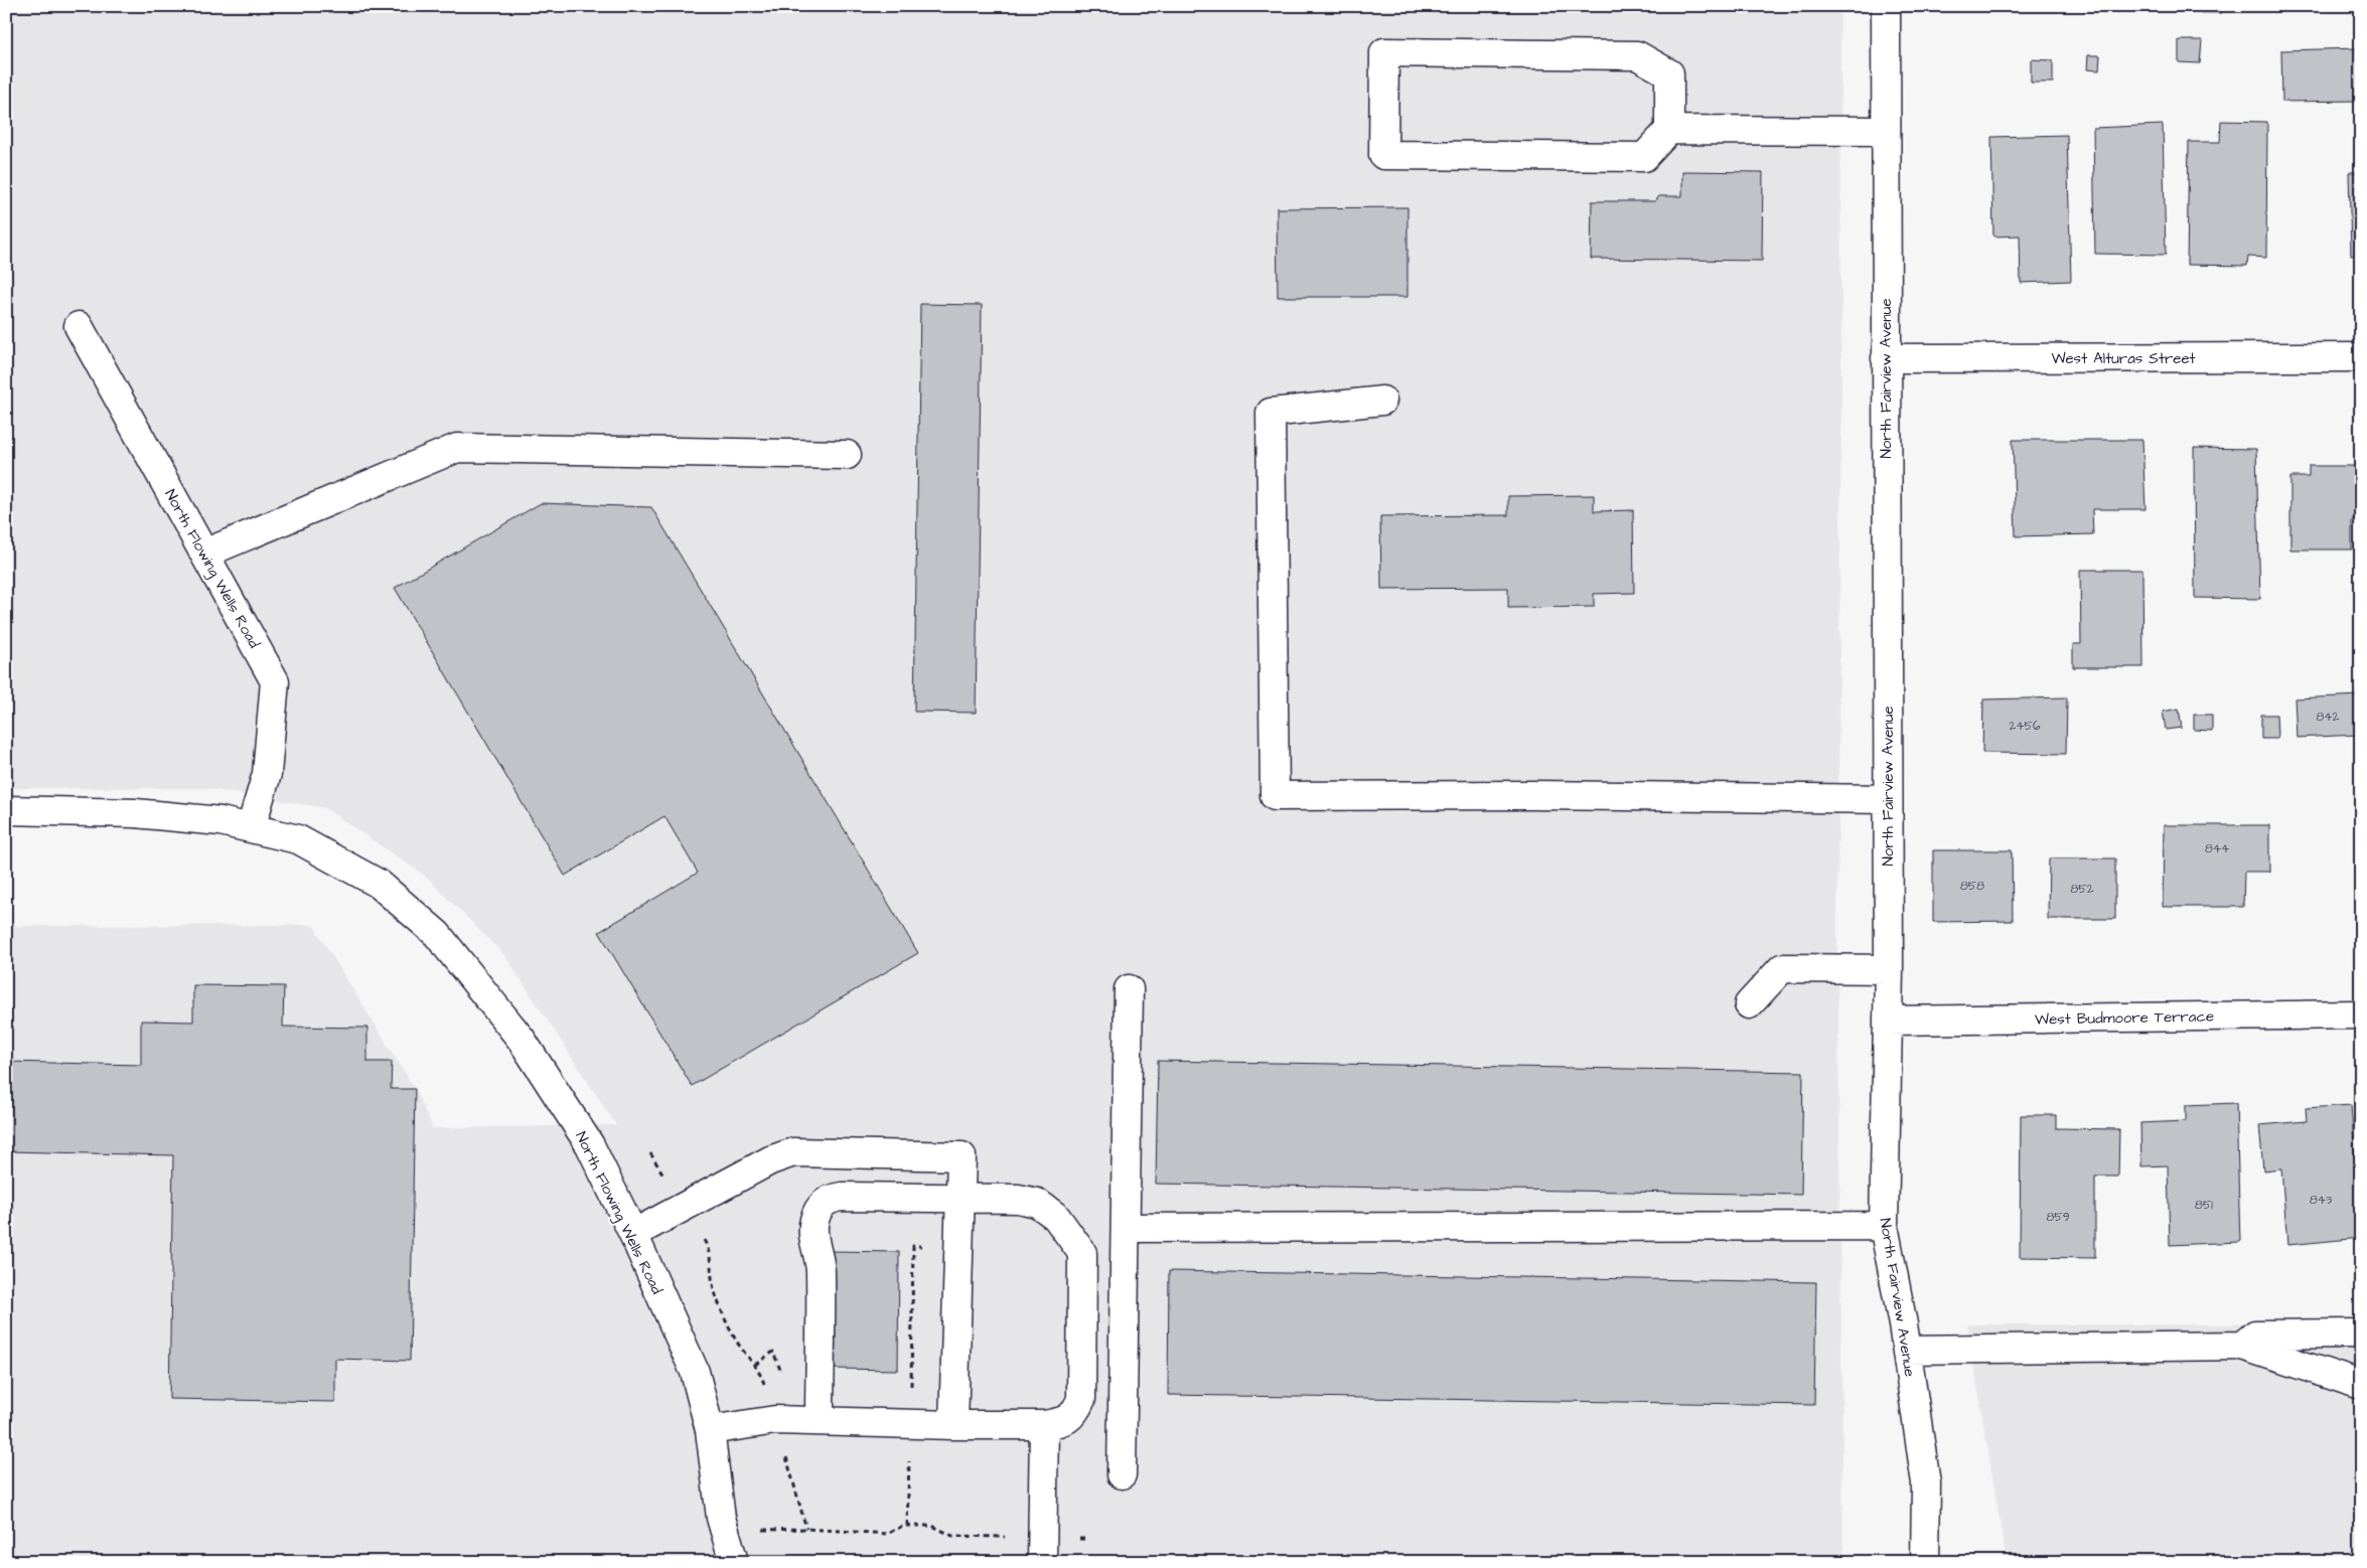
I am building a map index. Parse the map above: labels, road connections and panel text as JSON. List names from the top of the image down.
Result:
{
  "streets": {
    "street": [
      "West Alturas Street",
      "North Fairview Avenue",
      "North Flowing Wells Road",
      "West Budmoore Terrace"
    ]
  },
  "crossings": [
    ["West Alturas Street", "North Fairview Avenue"],
    ["North Fairview Avenue", "West Budmoore Terrace"]
  ],
  "house_numbers": [
    "842",
    "2456",
    "844",
    "858",
    "852",
    "843",
    "851",
    "859"
  ]
}
